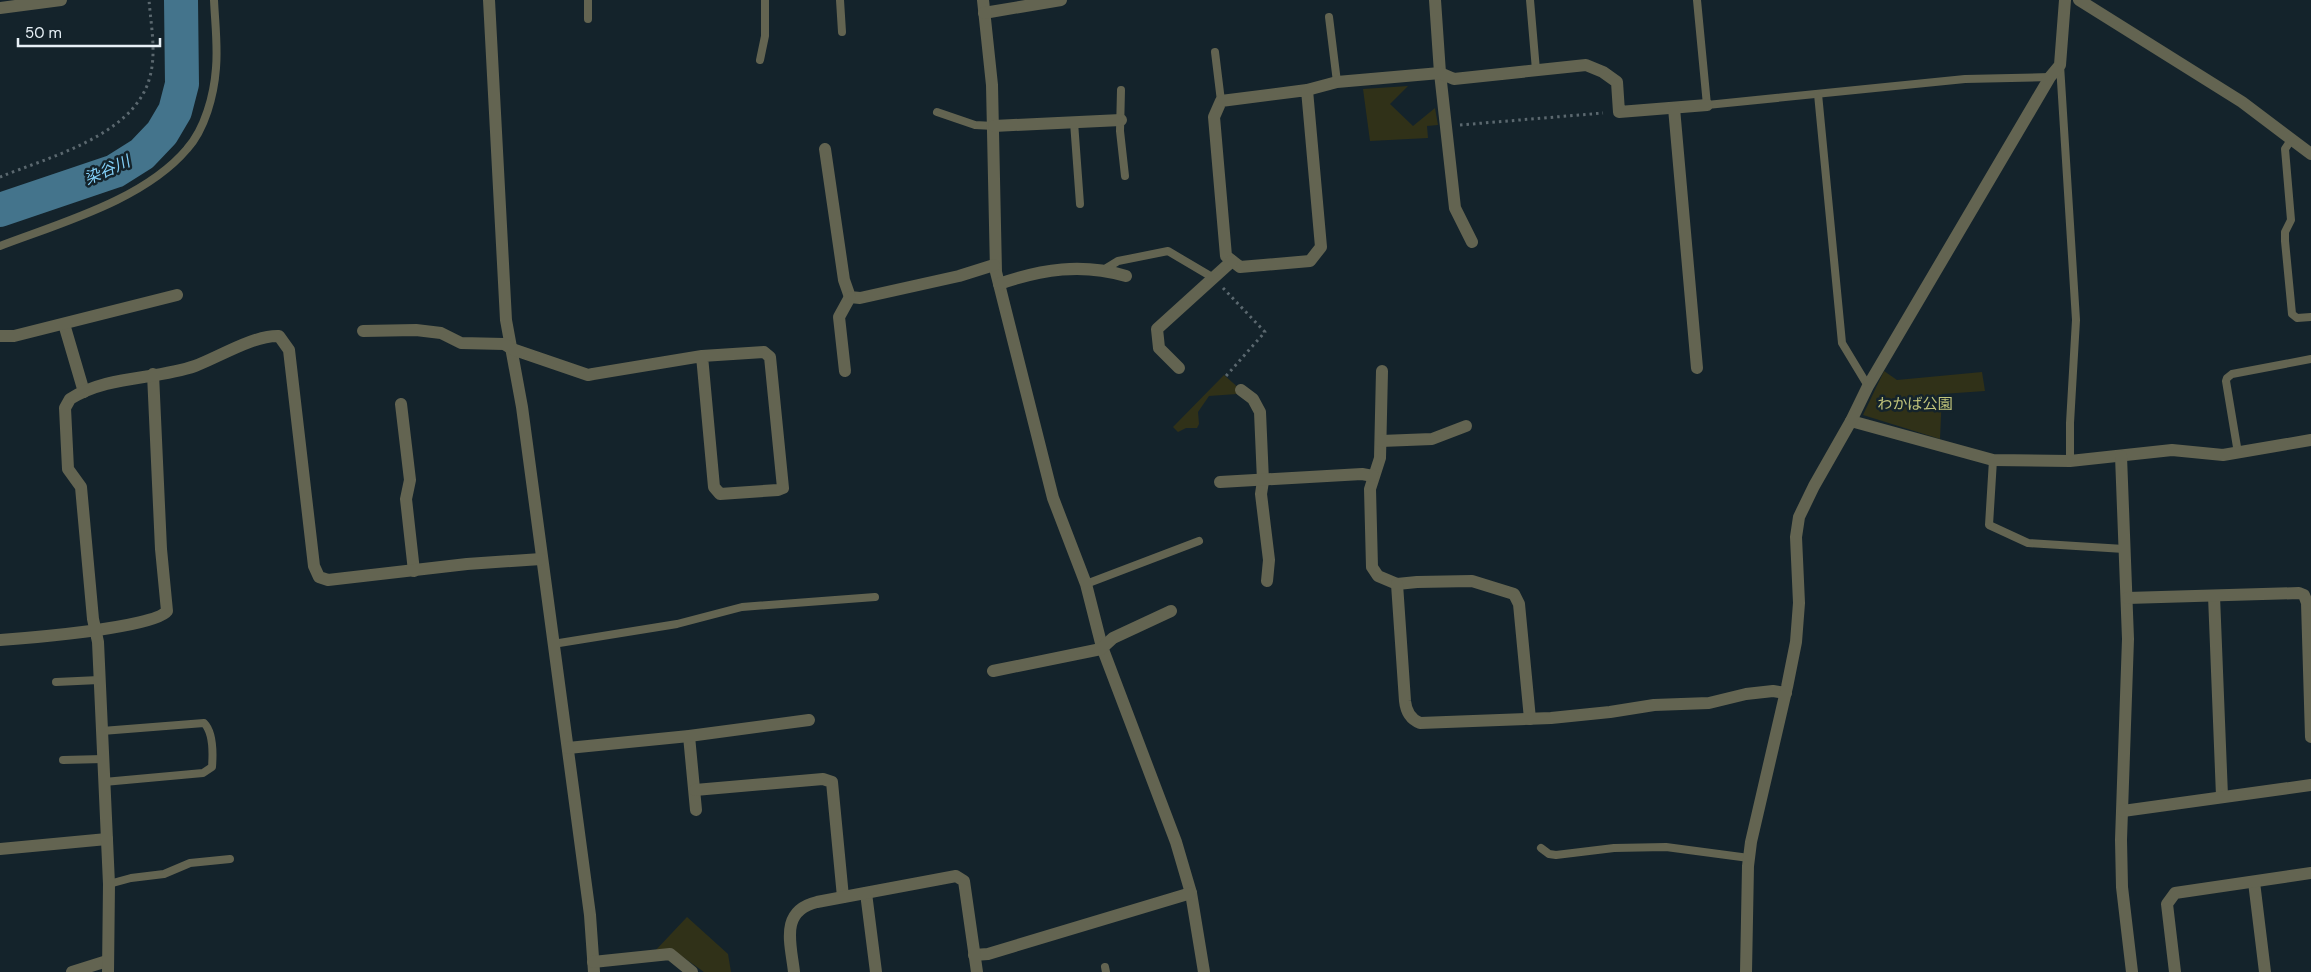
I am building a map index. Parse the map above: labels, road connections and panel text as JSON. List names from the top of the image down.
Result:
{
  "water": ["染谷川"],
  "parks": ["わかば公園"],
  "scale_bar": "50 m"
}
